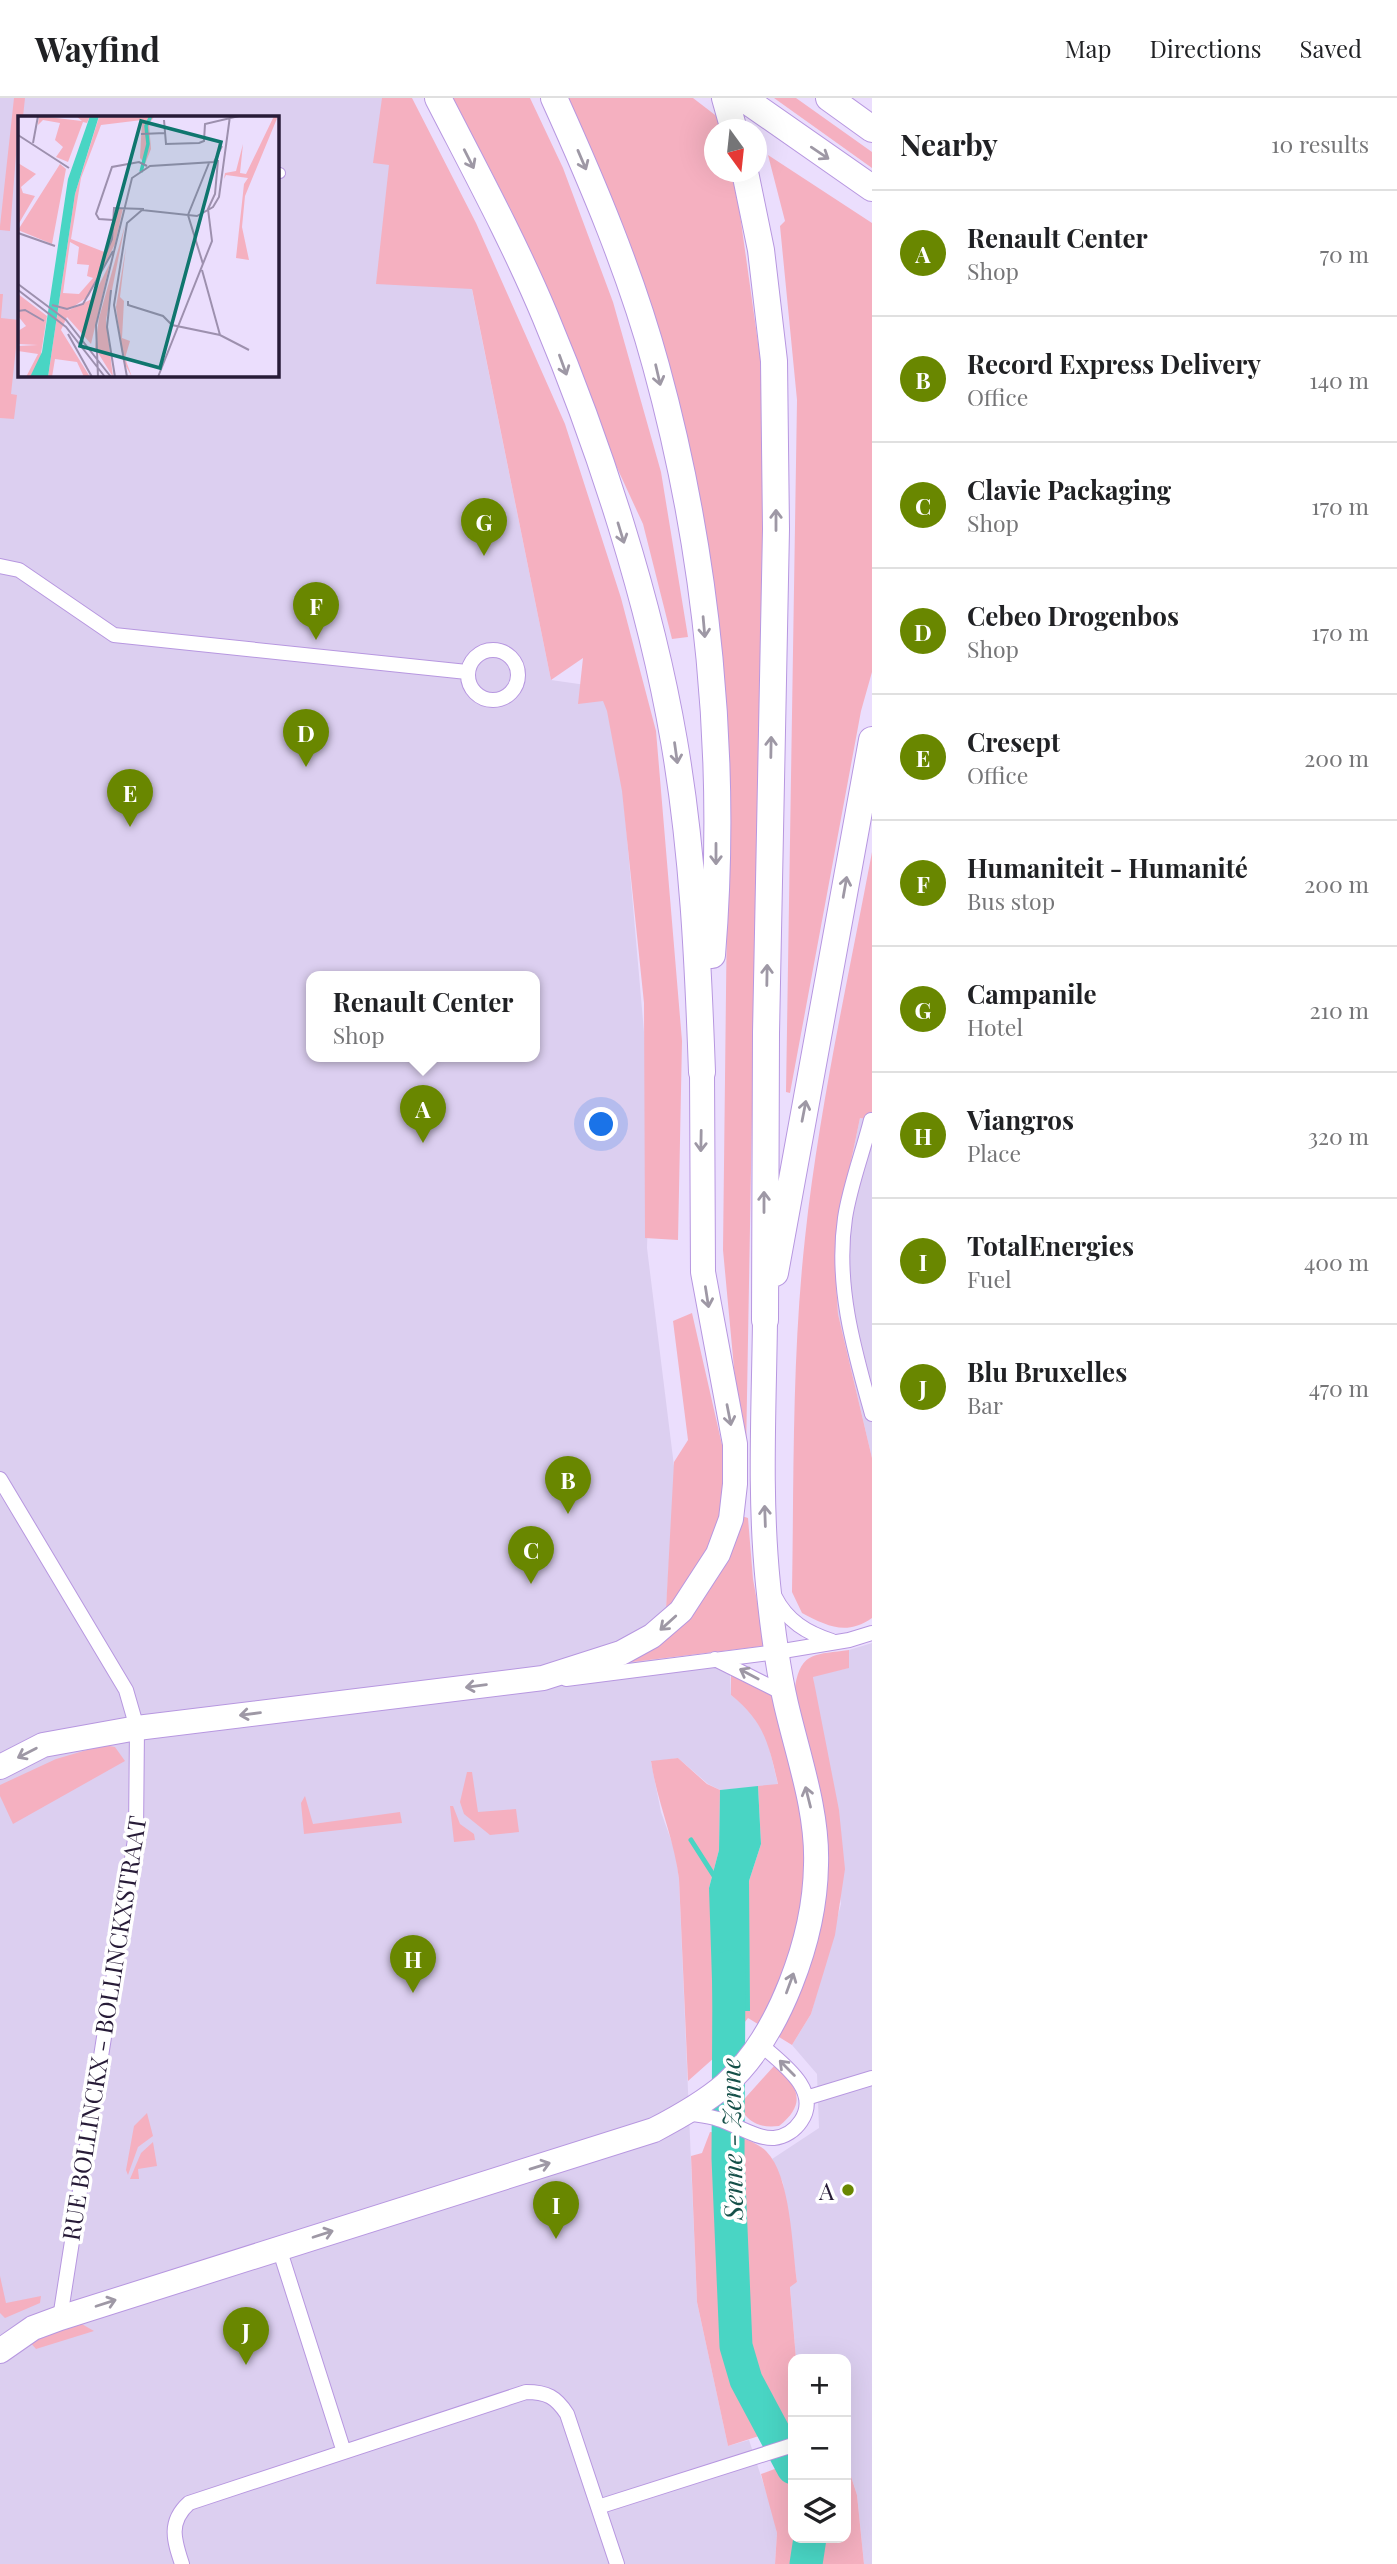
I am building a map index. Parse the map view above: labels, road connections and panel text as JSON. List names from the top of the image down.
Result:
{
  "streets": {
    "street": ["RUE BOLLINCKX - BOLLINCKXSTRAAT"]
  },
  "water": ["Senne - Zenne"],
  "places": ["A"],
  "north": "bottom",
  "page": {
    "header": "Wayfind",
    "nav": ["Map", "Directions", "Saved"],
    "heading": ["Nearby", "10 results"],
    "list": [
      {
        "mark": "A",
        "name": "Renault Center",
        "note": "Shop",
        "value": "70 m"
      },
      {
        "mark": "B",
        "name": "Record Express Delivery",
        "note": "Office",
        "value": "140 m"
      },
      {
        "mark": "C",
        "name": "Clavie Packaging",
        "note": "Shop",
        "value": "170 m"
      },
      {
        "mark": "D",
        "name": "Cebeo Drogenbos",
        "note": "Shop",
        "value": "170 m"
      },
      {
        "mark": "E",
        "name": "Cresept",
        "note": "Office",
        "value": "200 m"
      },
      {
        "mark": "F",
        "name": "Humaniteit - Humanité",
        "note": "Bus stop",
        "value": "200 m"
      },
      {
        "mark": "G",
        "name": "Campanile",
        "note": "Hotel",
        "value": "210 m"
      },
      {
        "mark": "H",
        "name": "Viangros",
        "note": "Place",
        "value": "320 m"
      },
      {
        "mark": "I",
        "name": "TotalEnergies",
        "note": "Fuel",
        "value": "400 m"
      },
      {
        "mark": "J",
        "name": "Blu Bruxelles",
        "note": "Bar",
        "value": "470 m"
      }
    ],
    "pins": [
      "G",
      "F",
      "D",
      "E",
      "A",
      "B",
      "C",
      "H",
      "I",
      "J"
    ],
    "popup": ["Renault Center", "Shop"],
    "map_buttons": ["+", "−"]
  }
}
